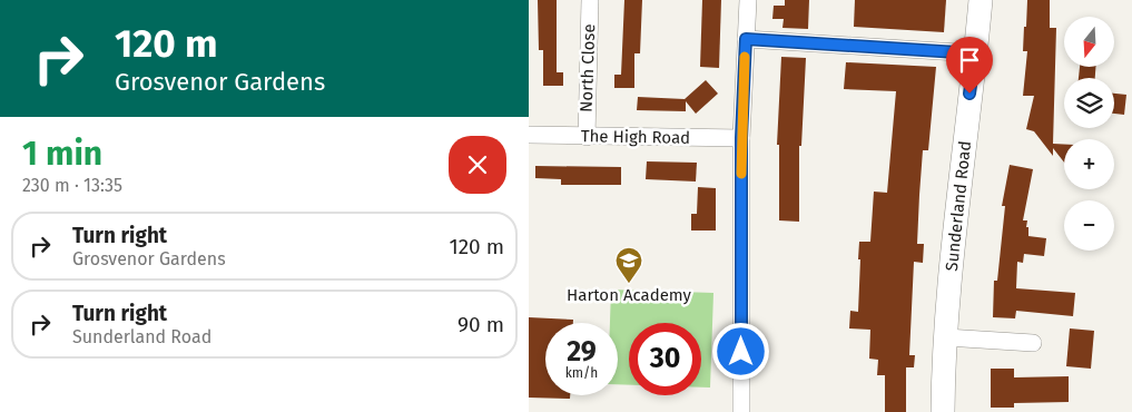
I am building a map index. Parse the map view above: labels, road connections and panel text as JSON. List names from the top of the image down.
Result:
{
  "streets": {
    "street": ["North Close", "The High Road", "Sunderland Road"]
  },
  "crossings": [
    ["North Close", "The High Road"]
  ],
  "places": {
    "school or university": ["Harton Academy"]
  },
  "north": "bottom",
  "page": {
    "turn": ["120 m", "Grosvenor Gardens"],
    "map_buttons": ["+", "−"],
    "heading": ["1 min", "230 m · 13:35"],
    "list": [
      {
        "name": "Turn right",
        "note": "Grosvenor Gardens",
        "value": "120 m"
      },
      {
        "name": "Turn right",
        "note": "Sunderland Road",
        "value": "90 m"
      }
    ],
    "speed": "29 km/h",
    "limit": "30"
  }
}
